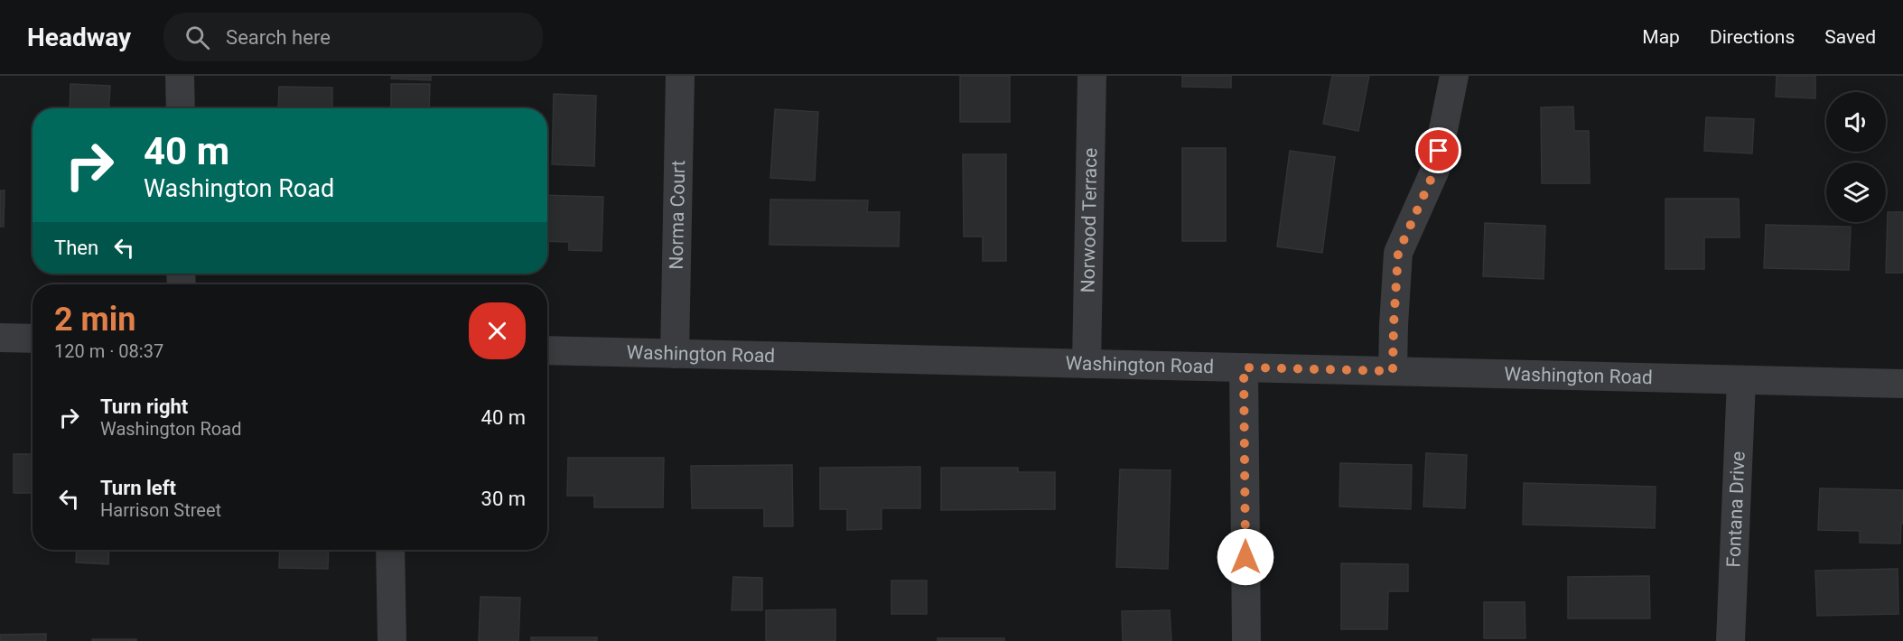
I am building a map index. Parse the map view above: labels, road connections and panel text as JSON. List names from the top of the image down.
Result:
{
  "streets": {
    "street": [
      "Norma Court",
      "Norwood Terrace",
      "Washington Road",
      "Fontana Drive"
    ]
  },
  "crossings": [
    ["Norma Court", "Washington Road"],
    ["Norwood Terrace", "Washington Road"],
    ["Washington Road", "Fontana Drive"]
  ],
  "page": {
    "header": "Headway",
    "search": "Search here",
    "nav": ["Map", "Directions", "Saved"],
    "turn": ["40 m", "Washington Road"],
    "then": "Then",
    "heading": ["2 min", "120 m · 08:37"],
    "list": [
      {
        "name": "Turn right",
        "note": "Washington Road",
        "value": "40 m"
      },
      {
        "name": "Turn left",
        "note": "Harrison Street",
        "value": "30 m"
      }
    ]
  }
}
